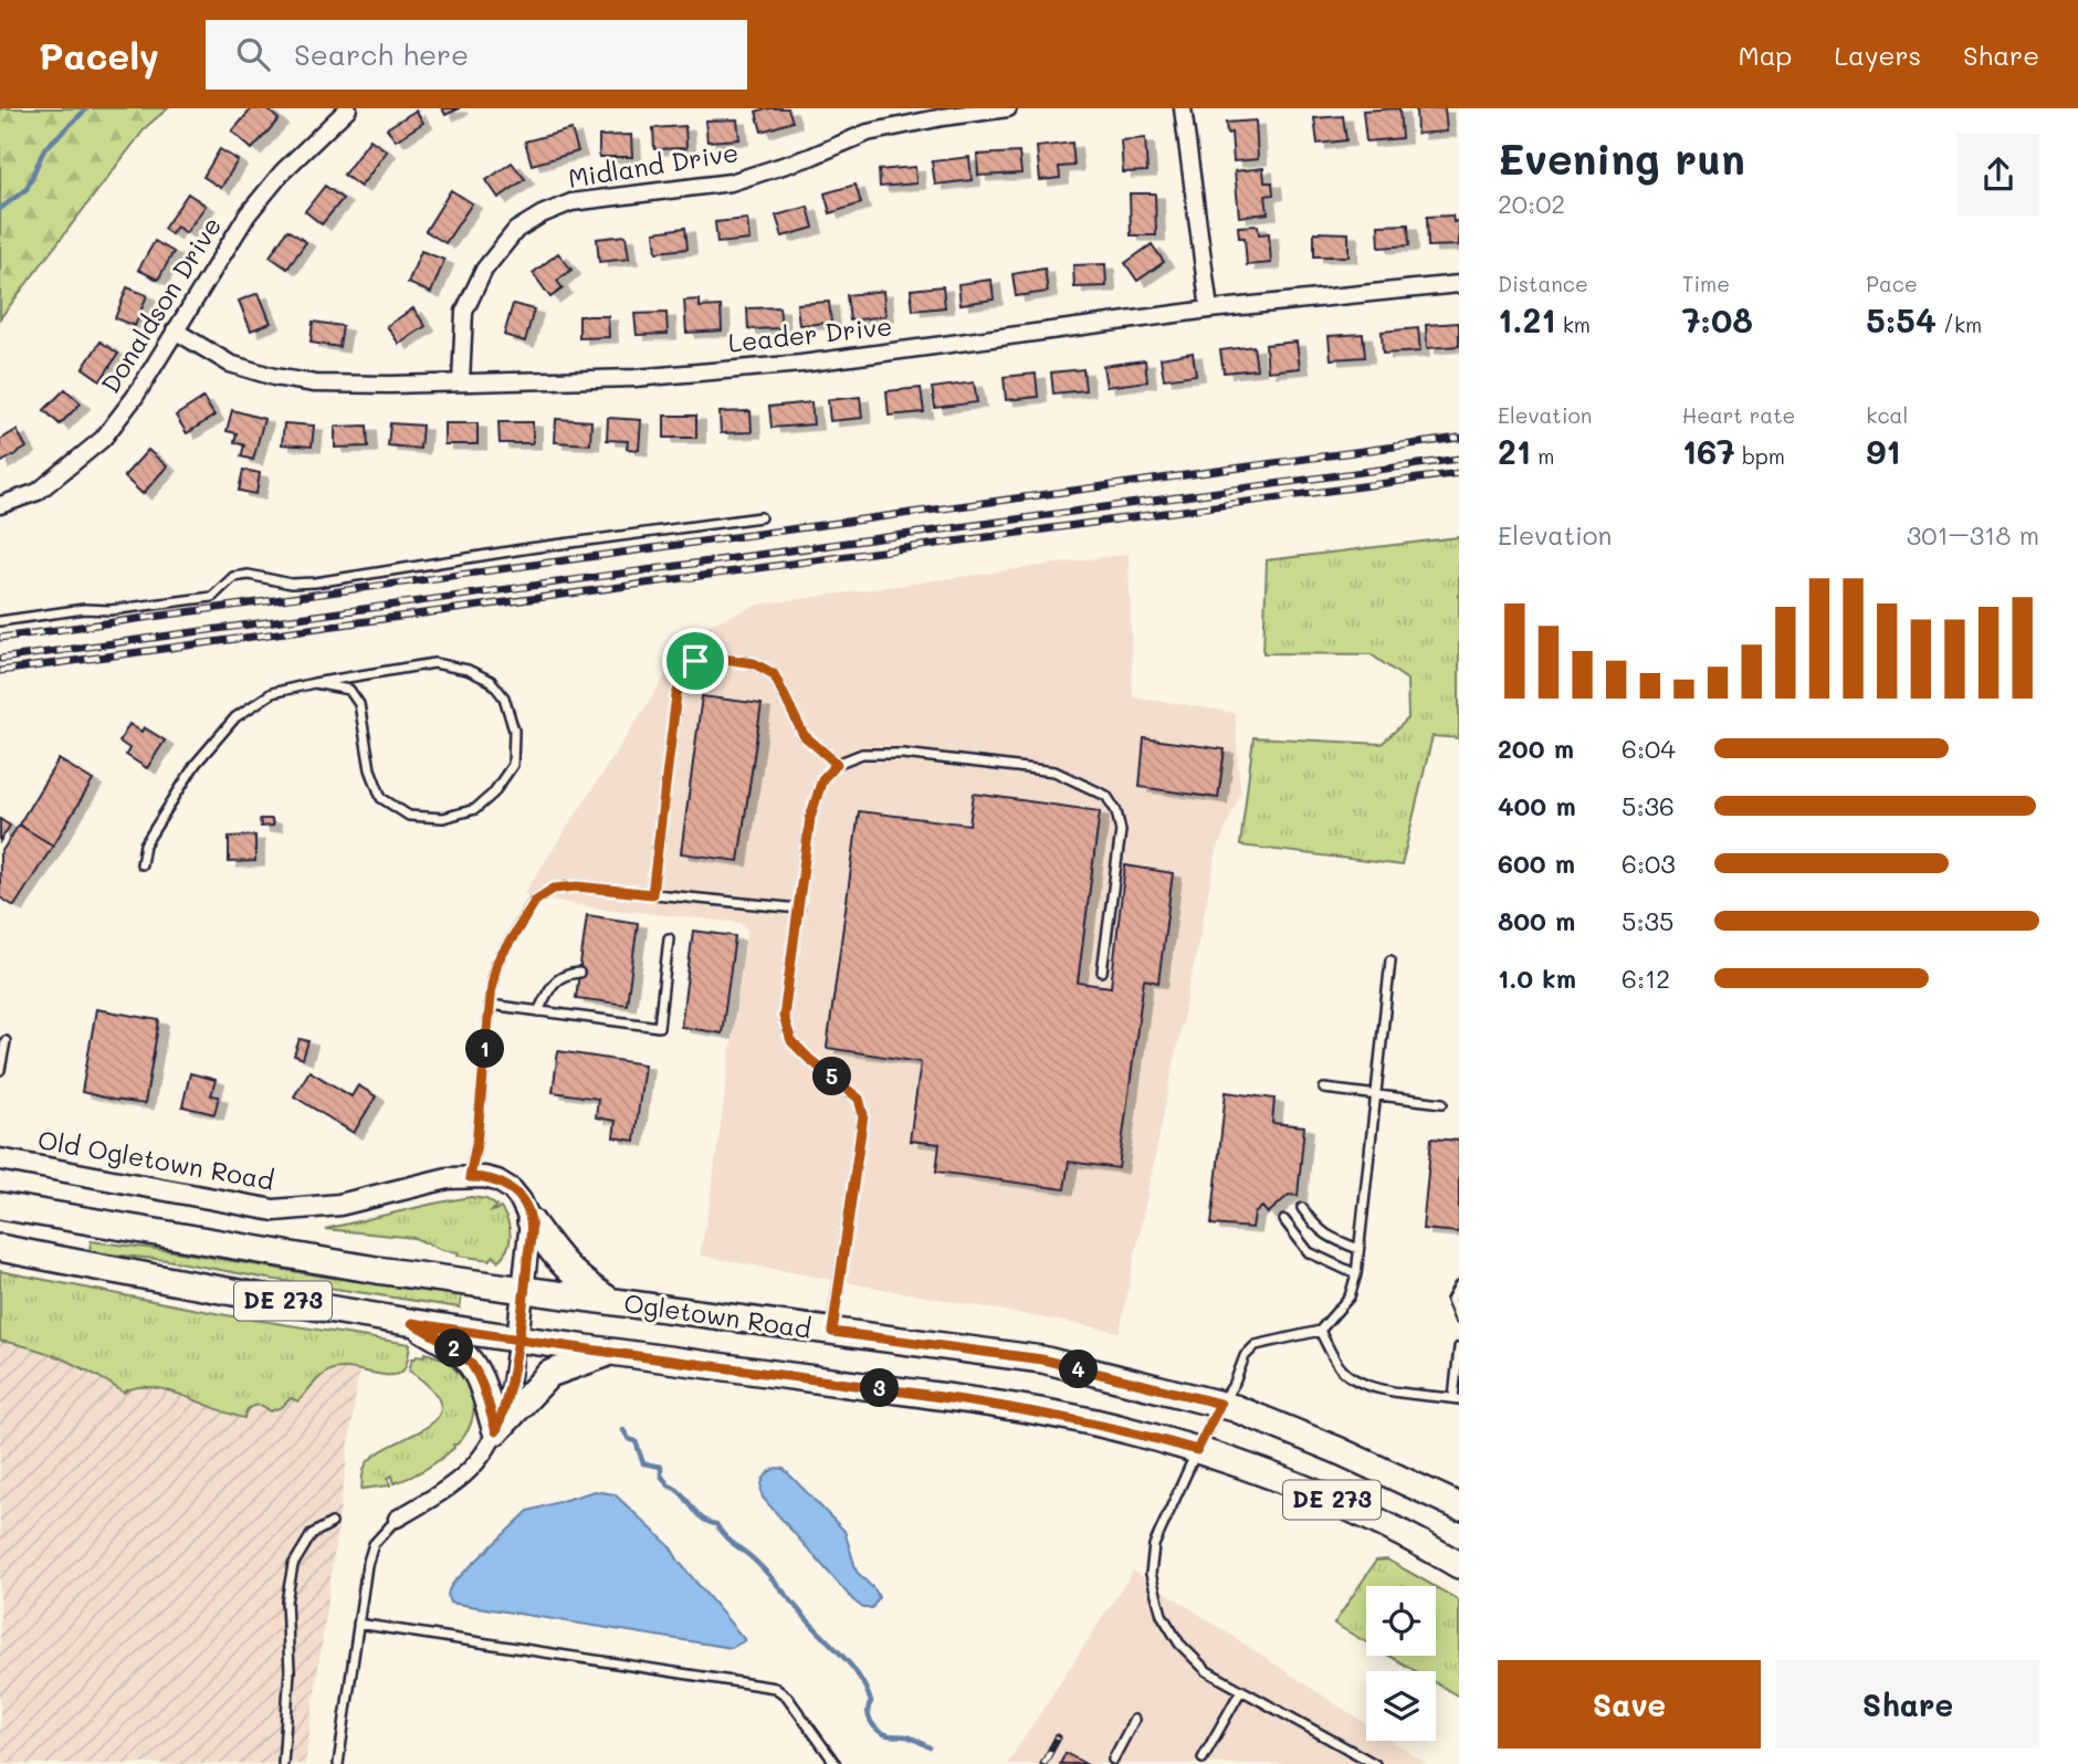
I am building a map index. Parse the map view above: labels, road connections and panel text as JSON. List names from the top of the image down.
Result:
{
  "streets": {
    "main road": ["DE 273", "Ogletown Road"],
    "street": [
      "Midland Drive",
      "Donaldson Drive",
      "Leader Drive",
      "Old Ogletown Road"
    ]
  },
  "crossings": [
    ["Midland Drive", "Leader Drive"],
    ["Donaldson Drive", "Leader Drive"]
  ],
  "page": {
    "header": "Pacely",
    "search": "Search here",
    "nav": ["Map", "Layers", "Share"],
    "heading": ["Evening run", "20:02"],
    "stats": [
      ["Distance", "1.21 km"],
      ["Time", "7:08"],
      ["Pace", "5:54 /km"],
      ["Elevation", "21 m"],
      ["Heart rate", "167 bpm"],
      ["kcal", "91"]
    ],
    "chart": ["Elevation", "301–318 m"],
    "list": [
      {
        "name": "200 m",
        "note": "6:04"
      },
      {
        "name": "400 m",
        "note": "5:36"
      },
      {
        "name": "600 m",
        "note": "6:03"
      },
      {
        "name": "800 m",
        "note": "5:35"
      },
      {
        "name": "1.0 km",
        "note": "6:12"
      }
    ],
    "pins": [
      "1",
      "5",
      "2",
      "4",
      "3"
    ],
    "buttons": ["Save", "Share"]
  }
}
